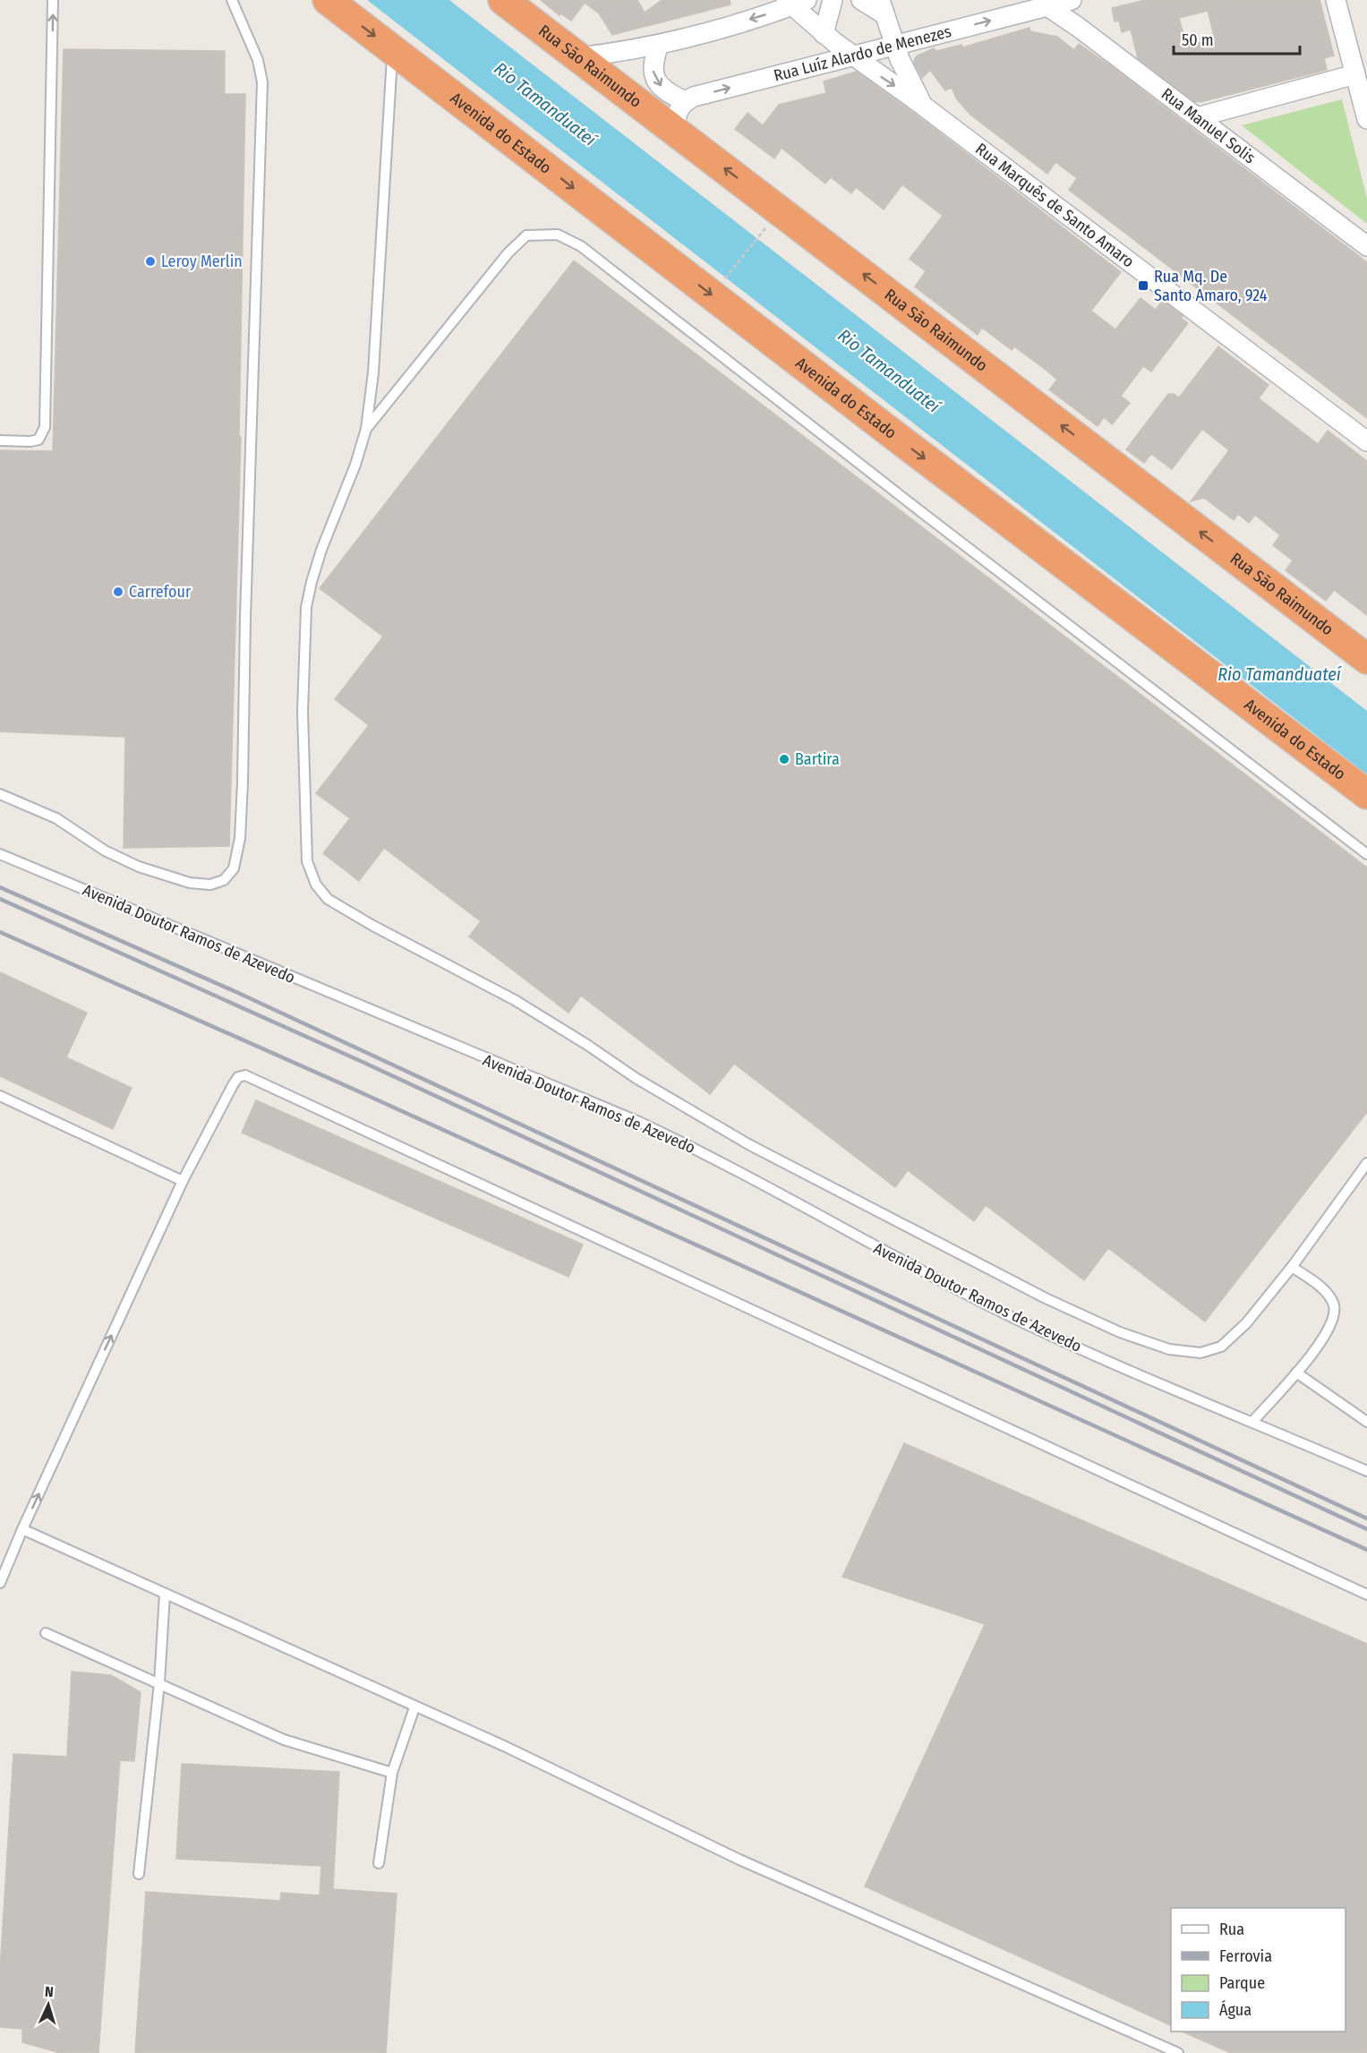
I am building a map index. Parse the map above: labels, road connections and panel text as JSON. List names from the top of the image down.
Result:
{
  "streets": {
    "highway": ["Rua São Raimundo", "Avenida do Estado"],
    "street": ["Rua Luíz Alardo de Menezes", "Rua Manuel Solis", "Rua Marquês de Santo Amaro"],
    "lane": ["Avenida Doutor Ramos de Azevedo"]
  },
  "crossings": [
    ["Rua Luíz Alardo de Menezes", "Rua Manuel Solis"],
    ["Rua Luíz Alardo de Menezes", "Rua Marquês de Santo Amaro"]
  ],
  "one_way": ["Rua São Raimundo", "Avenida do Estado"],
  "water": ["Rio Tamanduateí"],
  "places": {
    "other": ["Leroy Merlin", "Carrefour", "Bartira"],
    "transit": ["Rua Mq. De Santo Amaro, 924"]
  },
  "legend": [
    "Rua",
    "Ferrovia",
    "Parque",
    "Água"
  ],
  "scale_bar": "50 m",
  "north": "top"
}
